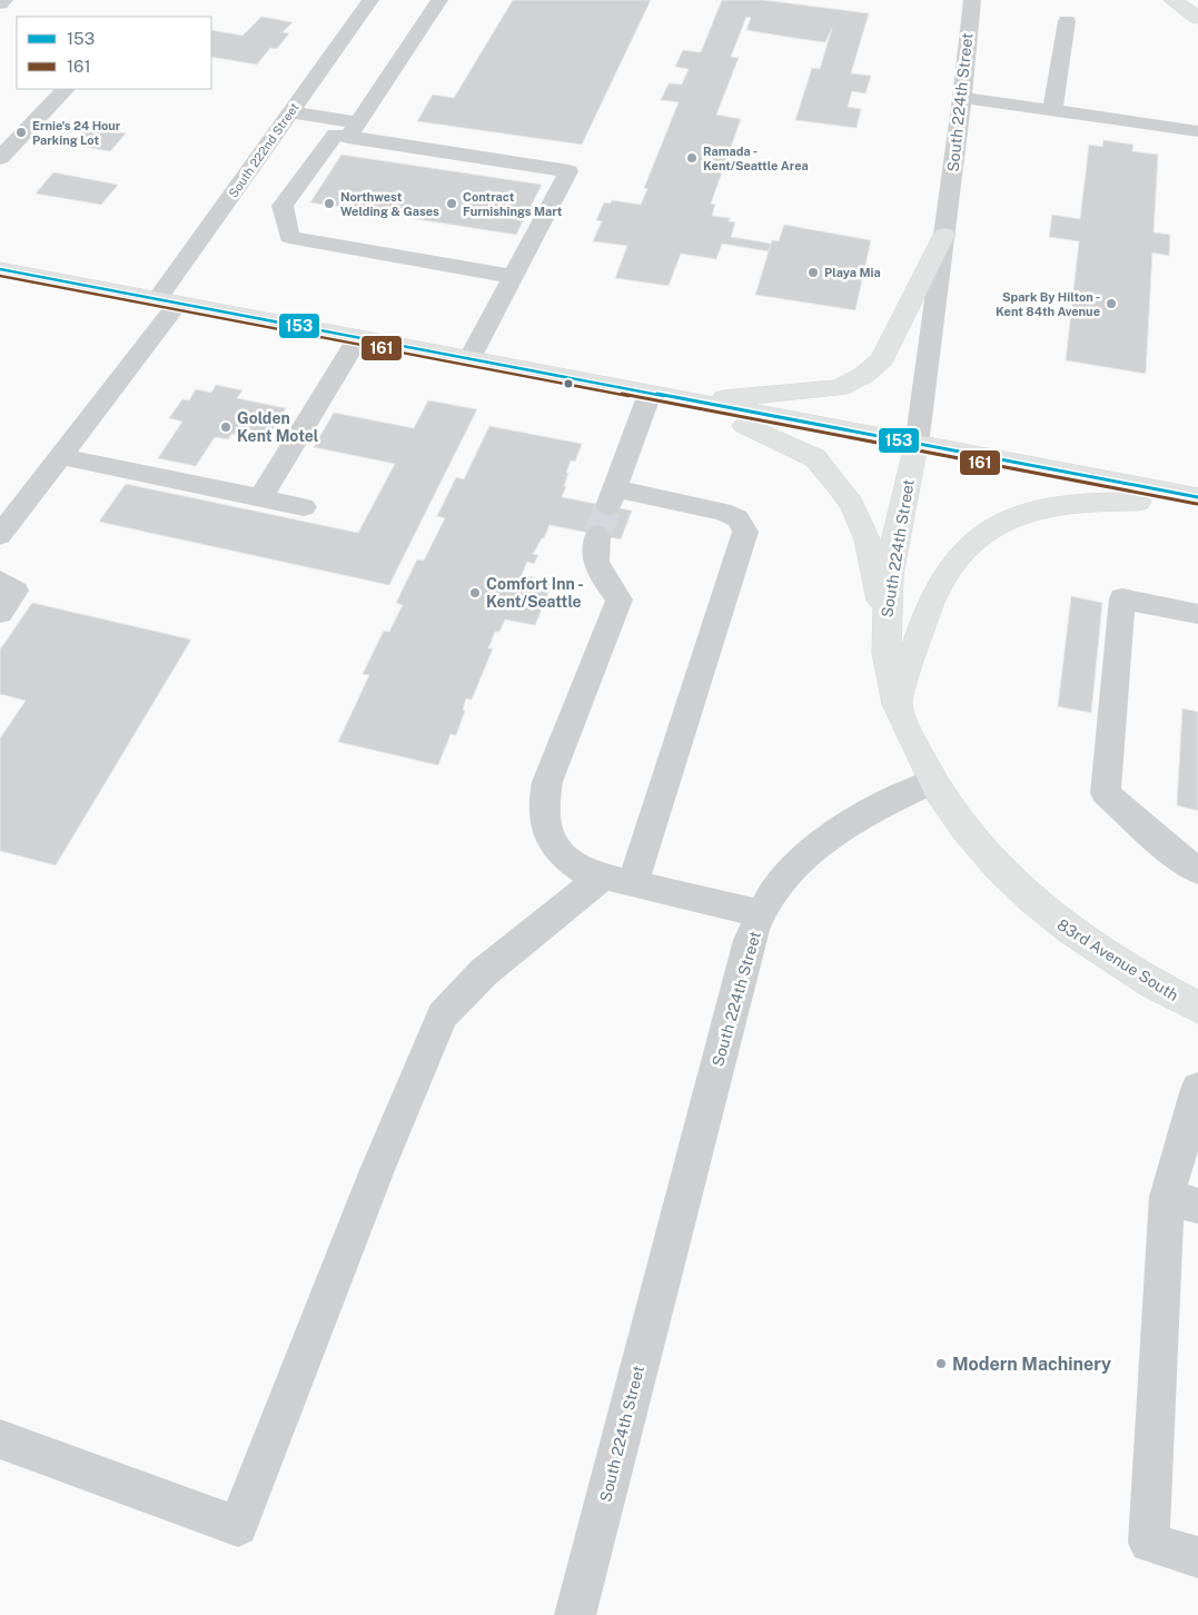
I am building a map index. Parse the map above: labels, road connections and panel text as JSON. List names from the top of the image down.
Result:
{
  "streets": {
    "main road": ["South 224th Street", "83rd Avenue South"],
    "street": ["South 222nd Street"]
  },
  "crossings": [
    ["South 224th Street", "83rd Avenue South"]
  ],
  "places": [
    "Ernie's 24 Hour Parking Lot",
    "Ramada - Kent/Seattle Area",
    "Northwest Welding & Gases",
    "Contract Furnishings Mart",
    "Playa Mia",
    "Spark By Hilton - Kent 84th Avenue",
    "Golden Kent Motel",
    "Comfort Inn - Kent/Seattle",
    "Modern Machinery"
  ],
  "lines": ["transit line 153", "transit line 161"],
  "legend": ["153", "161"]
}
